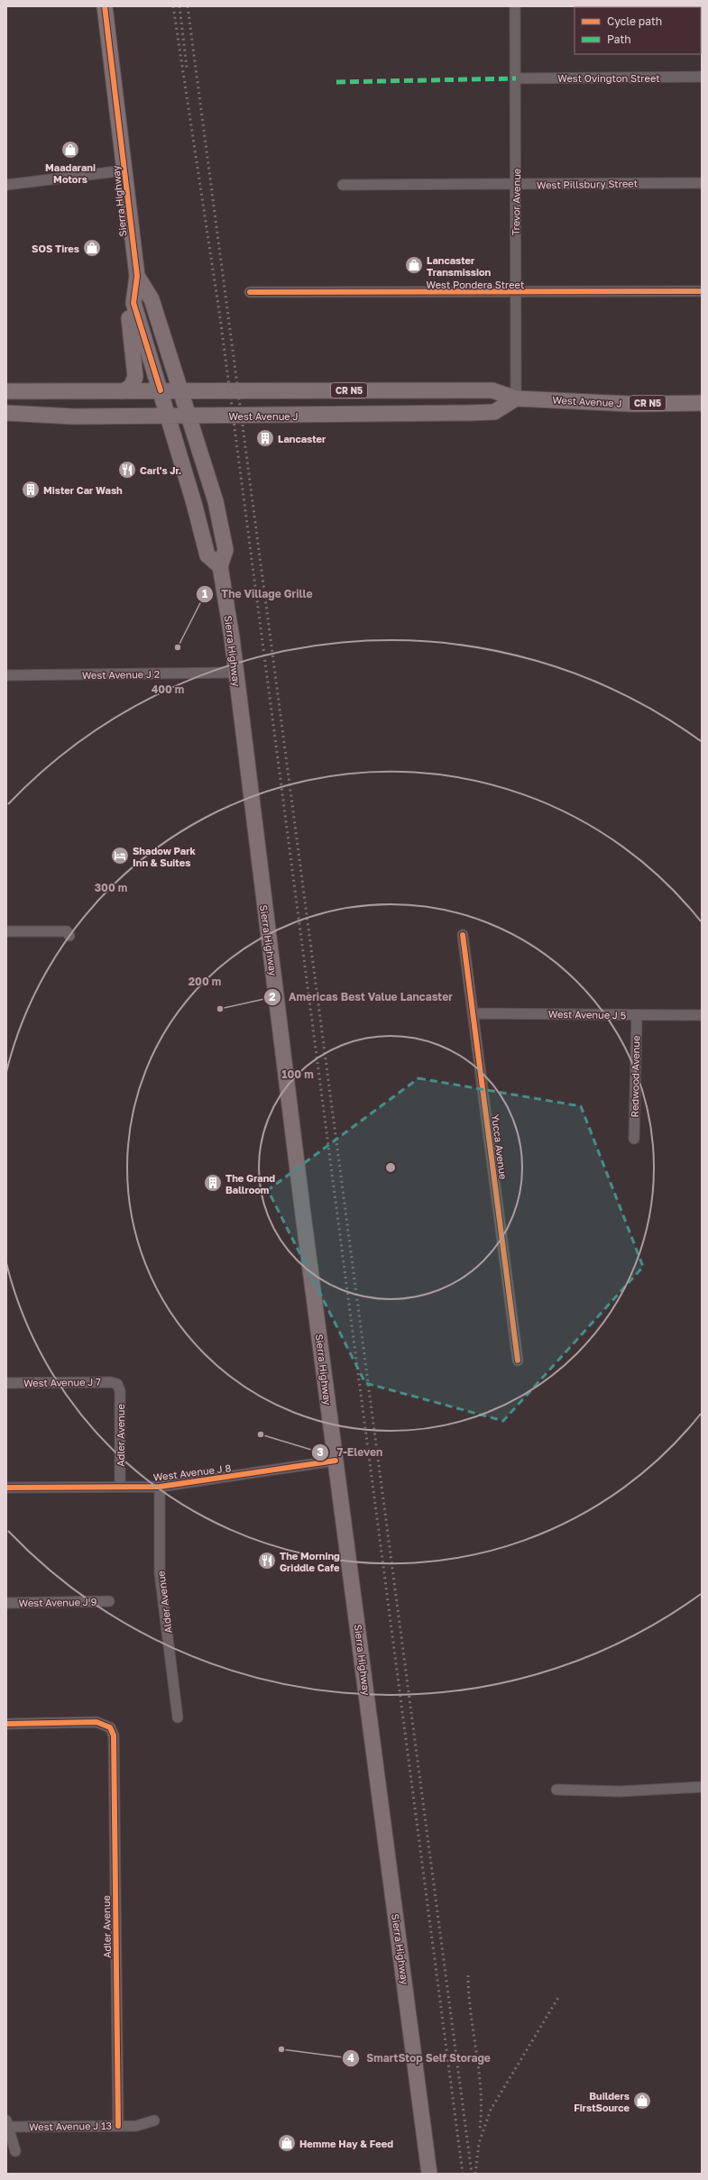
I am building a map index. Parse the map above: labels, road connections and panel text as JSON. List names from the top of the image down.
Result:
{
  "streets": {
    "main road": ["Sierra Highway", "CR N5", "West Avenue J"],
    "street": [
      "West Ovington Street",
      "West Pillsbury Street",
      "Trevor Avenue",
      "West Pondera Street",
      "West Avenue J 2",
      "West Avenue J 5",
      "Redwood Avenue",
      "Yucca Avenue",
      "West Avenue J 7",
      "Adler Avenue",
      "West Avenue J 8",
      "West Avenue J 9",
      "Alder Avenue",
      "West Avenue J 13"
    ]
  },
  "crossings": [
    ["West Ovington Street", "Trevor Avenue"],
    ["West Pillsbury Street", "Trevor Avenue"],
    ["Sierra Highway", "West Avenue J"],
    ["Sierra Highway", "West Avenue J 2"],
    ["Sierra Highway", "West Avenue J 8"],
    ["Trevor Avenue", "West Pondera Street"],
    ["Trevor Avenue", "West Avenue J"],
    ["West Avenue J 5", "Redwood Avenue"],
    ["West Avenue J 5", "Yucca Avenue"],
    ["West Avenue J 7", "Adler Avenue"],
    ["Adler Avenue", "West Avenue J 8"],
    ["Adler Avenue", "West Avenue J 13"],
    ["West Avenue J 8", "Alder Avenue"]
  ],
  "places": {
    "shop": [
      "Maadarani Motors",
      "SOS Tires",
      "Lancaster Transmission",
      "Builders FirstSource",
      "Hemme Hay & Feed"
    ],
    "building": ["Lancaster", "Mister Car Wash", "The Grand Ballroom"],
    "restaurant": ["Carl's Jr.", "The Morning Griddle Cafe"],
    "other": [
      "The Village Grille",
      "Americas Best Value Lancaster",
      "7-Eleven",
      "SmartStop Self Storage"
    ],
    "hotel": ["Shadow Park Inn & Suites"]
  },
  "legend": ["Cycle path", "Path"],
  "rings": [
    "400 m",
    "300 m",
    "200 m",
    "100 m"
  ]
}
